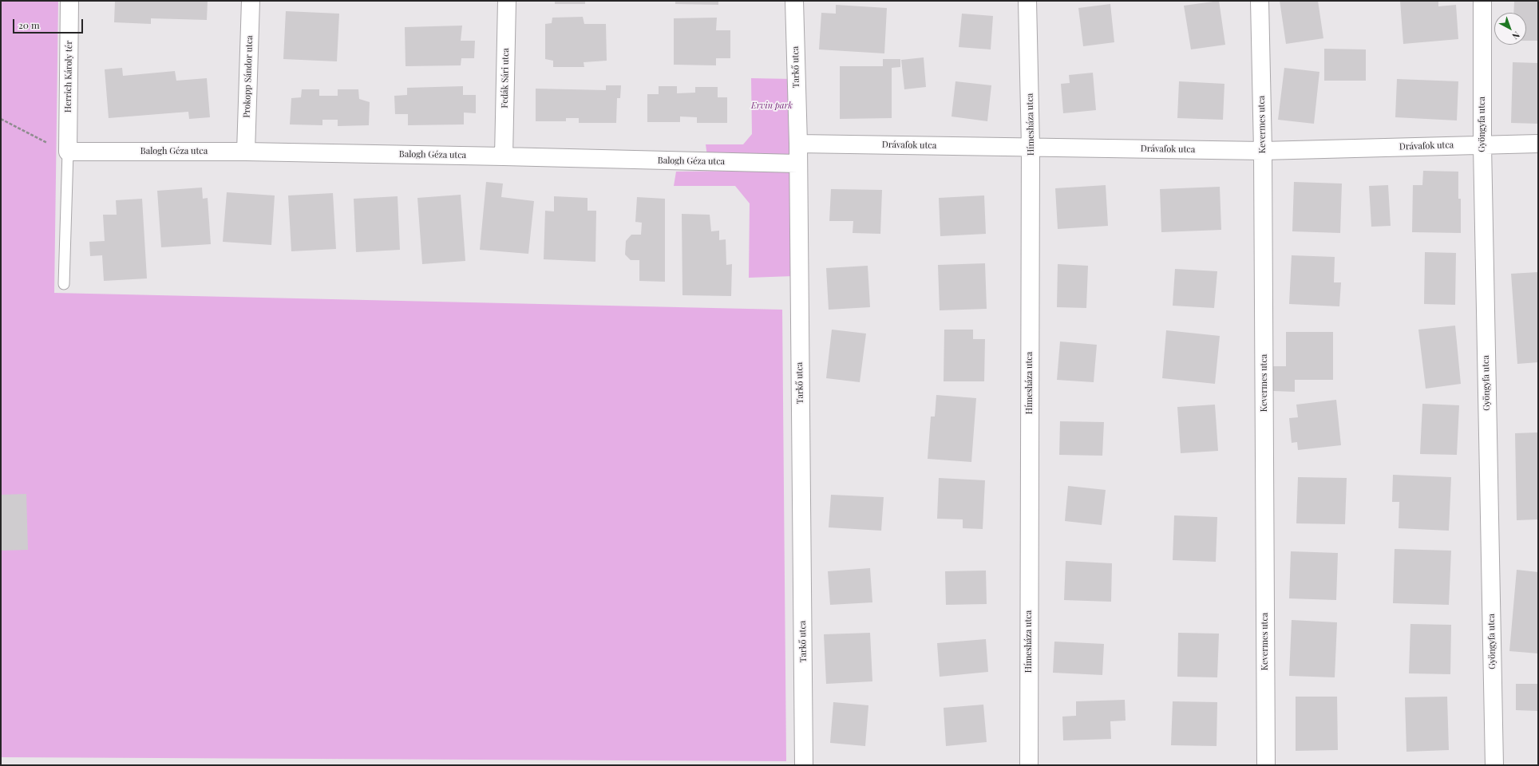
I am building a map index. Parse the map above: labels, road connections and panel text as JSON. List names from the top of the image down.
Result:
{
  "streets": {
    "street": [
      "Tarkő utca",
      "Herrich Károly tér",
      "Prokopp Sándor utca",
      "Fedák Sári utca",
      "Hímesháza utca",
      "Kevermes utca",
      "Gyöngyfa utca",
      "Drávafok utca",
      "Balogh Géza utca"
    ]
  },
  "crossings": [
    ["Tarkő utca", "Drávafok utca"],
    ["Tarkő utca", "Balogh Géza utca"],
    ["Herrich Károly tér", "Balogh Géza utca"],
    ["Prokopp Sándor utca", "Balogh Géza utca"],
    ["Fedák Sári utca", "Balogh Géza utca"],
    ["Hímesháza utca", "Drávafok utca"],
    ["Kevermes utca", "Drávafok utca"],
    ["Gyöngyfa utca", "Drávafok utca"]
  ],
  "parks": ["Ervin park"],
  "scale_bar": "20 m",
  "north": "bottom right"
}
